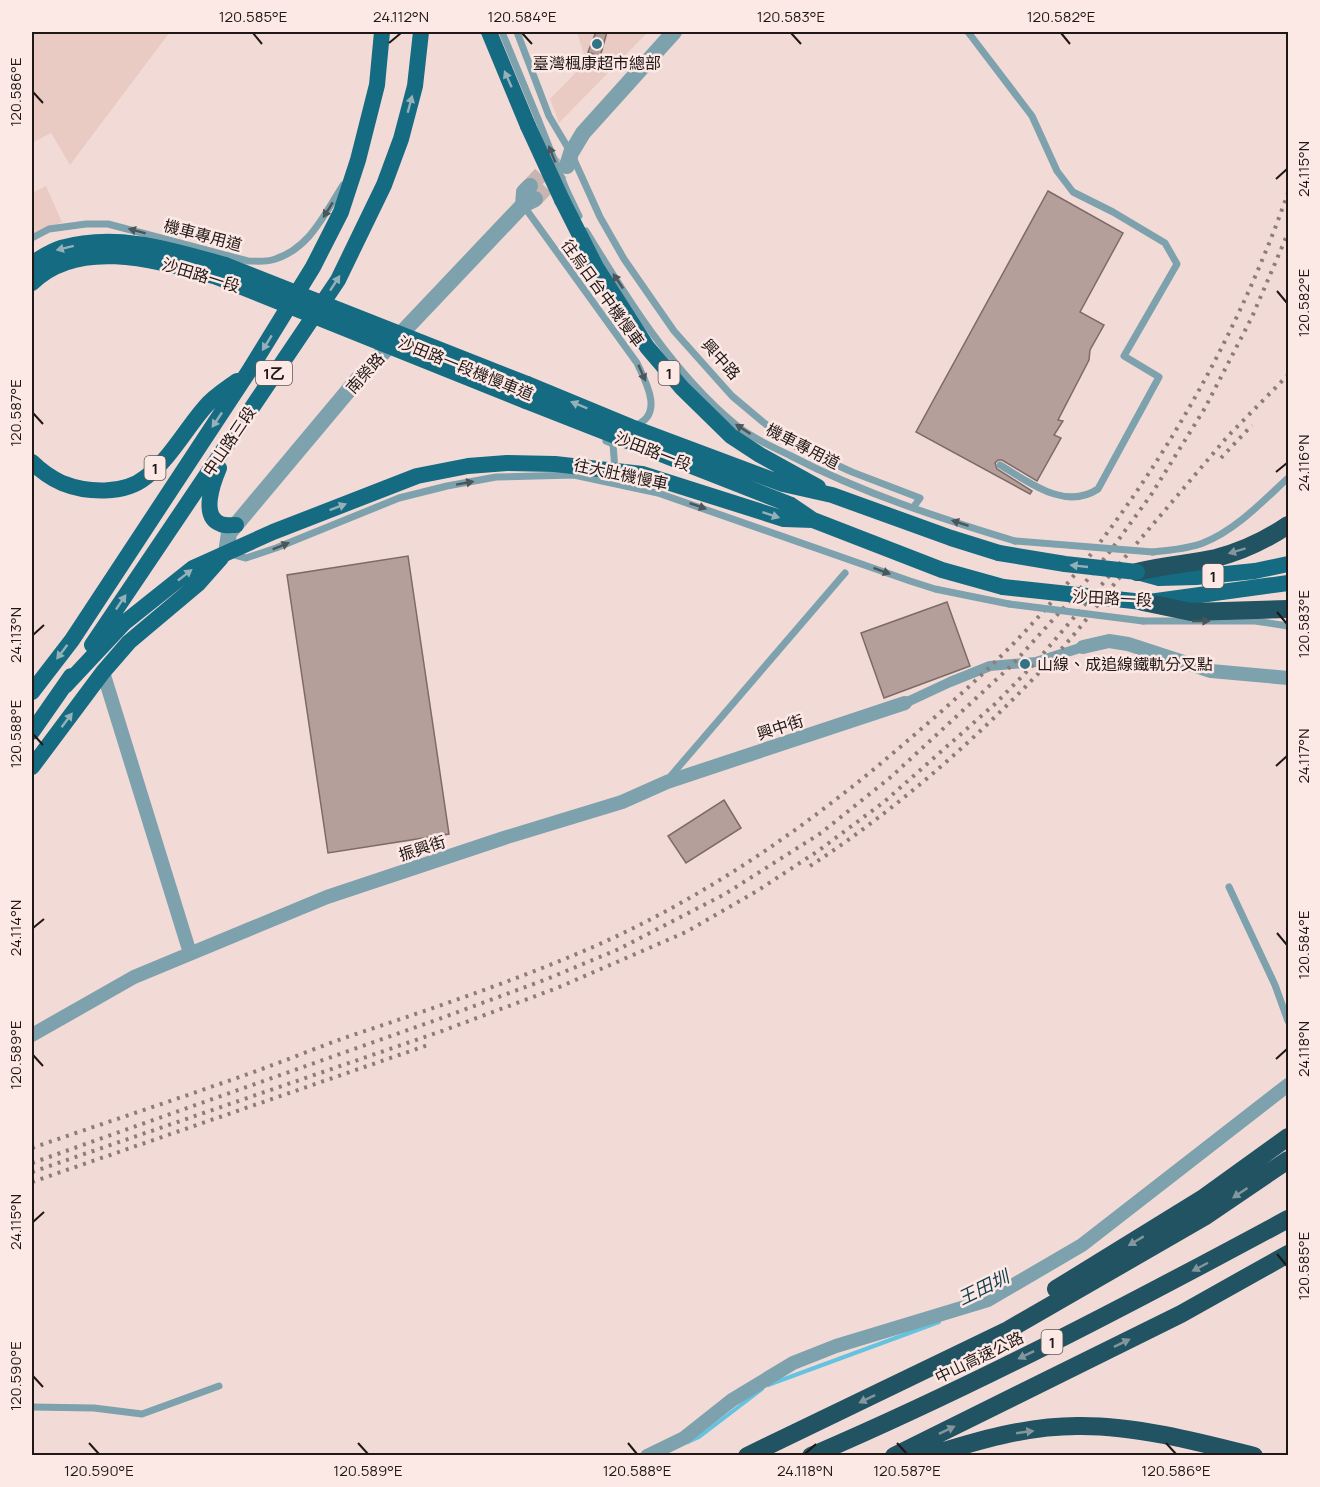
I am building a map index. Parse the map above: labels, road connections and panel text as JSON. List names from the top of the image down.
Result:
{
  "streets": {
    "highway": ["1", "中山高速公路"],
    "main road": ["沙田路一段", "1乙", "中山路三段"],
    "street": ["南榮路", "興中街", "振興街"],
    "lane": [
      "機車專用道",
      "往烏日台中機慢車",
      "興中路",
      "沙田路一段機慢車道",
      "往大肚機慢車"
    ]
  },
  "crossings": [
    ["機車專用道", "沙田路一段"],
    ["機車專用道", "中山路三段"],
    ["沙田路一段", "往烏日台中機慢車"],
    ["沙田路一段", "沙田路一段機慢車道"],
    ["沙田路一段", "往大肚機慢車"],
    ["往烏日台中機慢車", "南榮路"],
    ["沙田路一段機慢車道", "往大肚機慢車"],
    ["1", "中山路三段"],
    ["興中街", "振興街"]
  ],
  "one_way": ["機車專用道", "往烏日台中機慢車", "往大肚機慢車"],
  "water": ["王田圳"],
  "places": ["臺灣楓康超市總部", "山線、成追線鐵軌分叉點"],
  "coordinates": [
    "120.585°E",
    "24.112°N",
    "120.584°E",
    "120.583°E",
    "120.582°E",
    "120.586°E",
    "24.115°N",
    "120.587°E",
    "24.116°N",
    "24.113°N",
    "120.588°E",
    "24.117°N",
    "24.114°N",
    "24.118°N",
    "120.589°E",
    "120.590°E"
  ]
}
